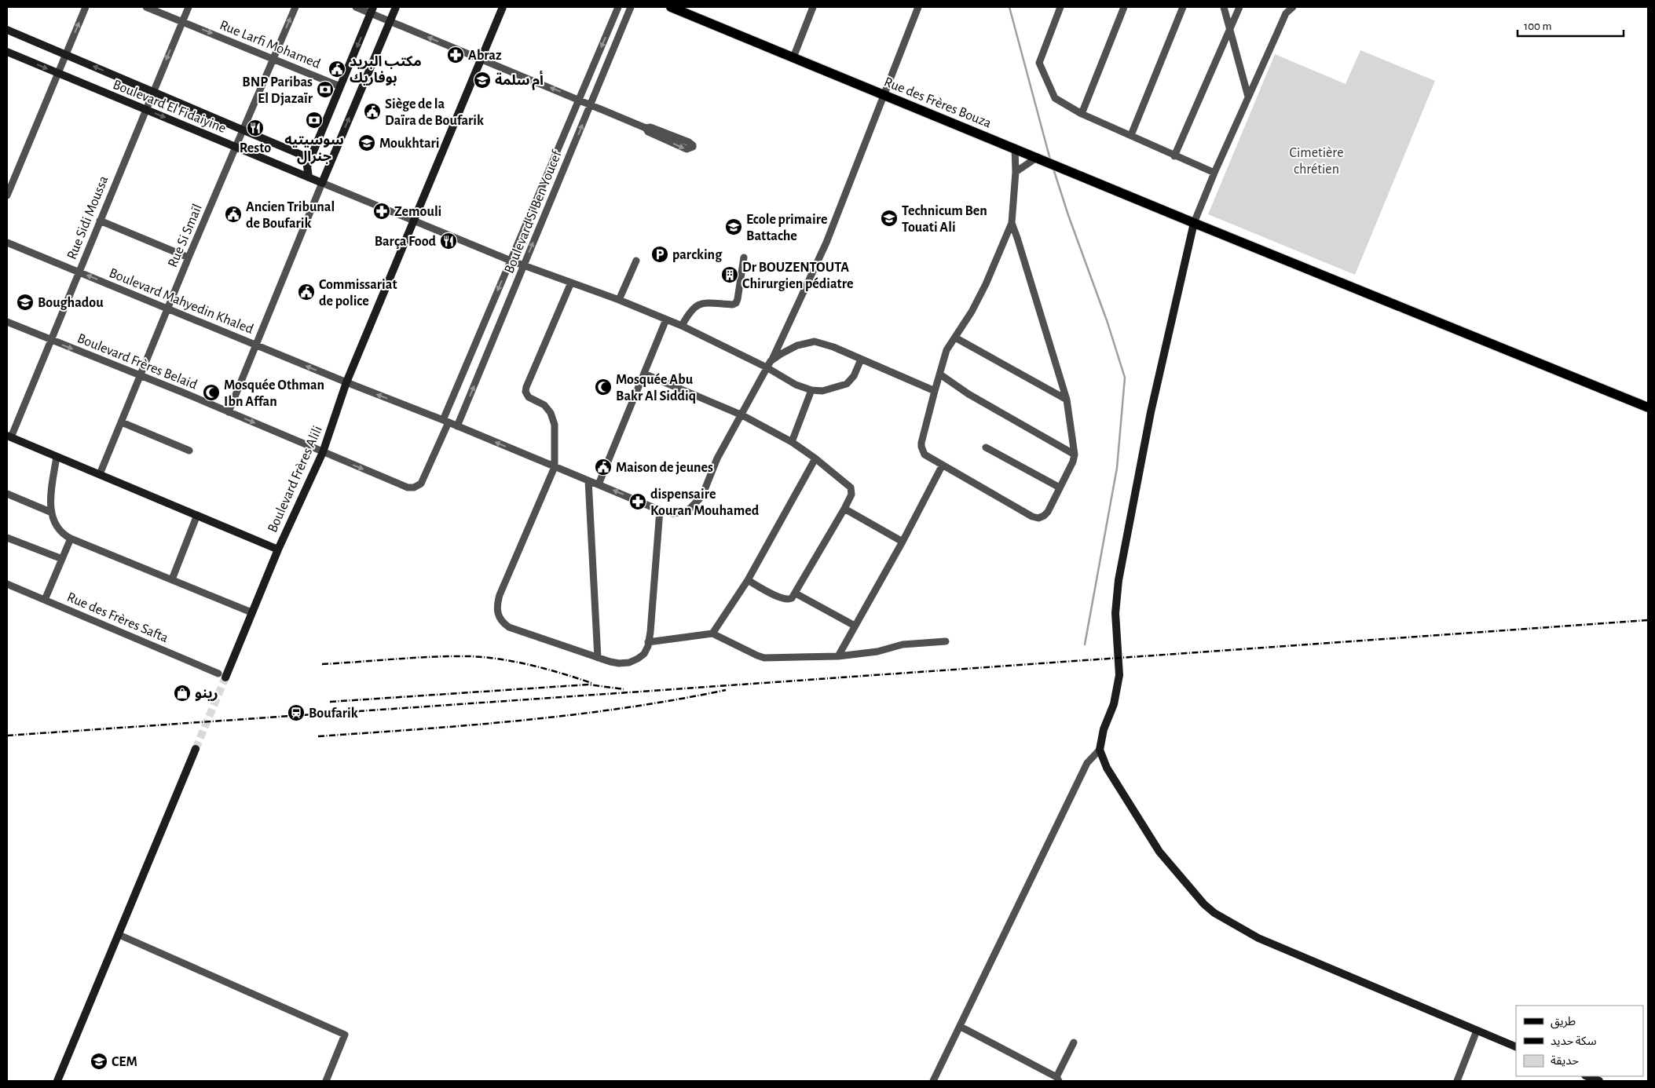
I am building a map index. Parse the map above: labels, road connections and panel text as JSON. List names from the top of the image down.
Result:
{
  "streets": {
    "main road": ["Rue des Frères Bouza", "Boulevard El Fidaiyine", "Boulevard Frères Alili"],
    "street": [
      "Rue Larfi Mohamed",
      "Boulevard Si Ben Youcef",
      "Rue Sidi Moussa",
      "Rue Si Smaïl",
      "Boulevard Mahyedin Khaled",
      "Boulevard Frères Belaid",
      "Rue des Frères Safta"
    ]
  },
  "crossings": [
    ["Rue Larfi Mohamed", "Rue Sidi Moussa"],
    ["Rue Larfi Mohamed", "Rue Si Smaïl"],
    ["Boulevard El Fidaiyine", "Rue Sidi Moussa"],
    ["Boulevard El Fidaiyine", "Rue Si Smaïl"],
    ["Boulevard Si Ben Youcef", "Boulevard Mahyedin Khaled"],
    ["Boulevard Si Ben Youcef", "Boulevard Frères Belaid"],
    ["Boulevard Si Ben Youcef", "Boulevard Frères Alili"],
    ["Rue Sidi Moussa", "Boulevard Mahyedin Khaled"],
    ["Rue Sidi Moussa", "Boulevard Frères Belaid"],
    ["Rue Si Smaïl", "Boulevard Mahyedin Khaled"],
    ["Rue Si Smaïl", "Boulevard Frères Belaid"],
    ["Boulevard Mahyedin Khaled", "Boulevard Frères Alili"],
    ["Boulevard Frères Belaid", "Boulevard Frères Alili"],
    ["Boulevard Frères Alili", "Rue des Frères Safta"]
  ],
  "one_way": ["Rue Larfi Mohamed", "Boulevard Mahyedin Khaled", "Boulevard Frères Belaid"],
  "parks": ["Cimetière chrétien"],
  "places": {
    "pharmacy": ["Abraz", "Zemouli", "dispensaire Kouran Mouhamed"],
    "public building": [
      "مكتب البريد بوفاريك",
      "Siège de la Daïra de Boufarik",
      "Ancien Tribunal de Boufarik",
      "Commissariat de police",
      "Maison de jeunes"
    ],
    "school or university": [
      "أم سلمة",
      "Moukhtari",
      "Technicum Ben Touati Ali",
      "Ecole primaire Battache",
      "Boughadou",
      "CEM"
    ],
    "bank": ["BNP Paribas El Djazaïr", "سوسيتيه جنرال"],
    "restaurant": ["Resto", "Barça Food"],
    "parking": ["parcking"],
    "building": ["Dr BOUZENTOUTA Chirurgien pédiatre"],
    "mosque": ["Mosquée Abu Bakr Al Siddiq", "Mosquée Othman Ibn Affan"],
    "shop": ["رينو"],
    "station": ["Boufarik"]
  },
  "legend": ["طريق", "سكة حديد", "حديقة"],
  "scale_bar": "100 m"
}
